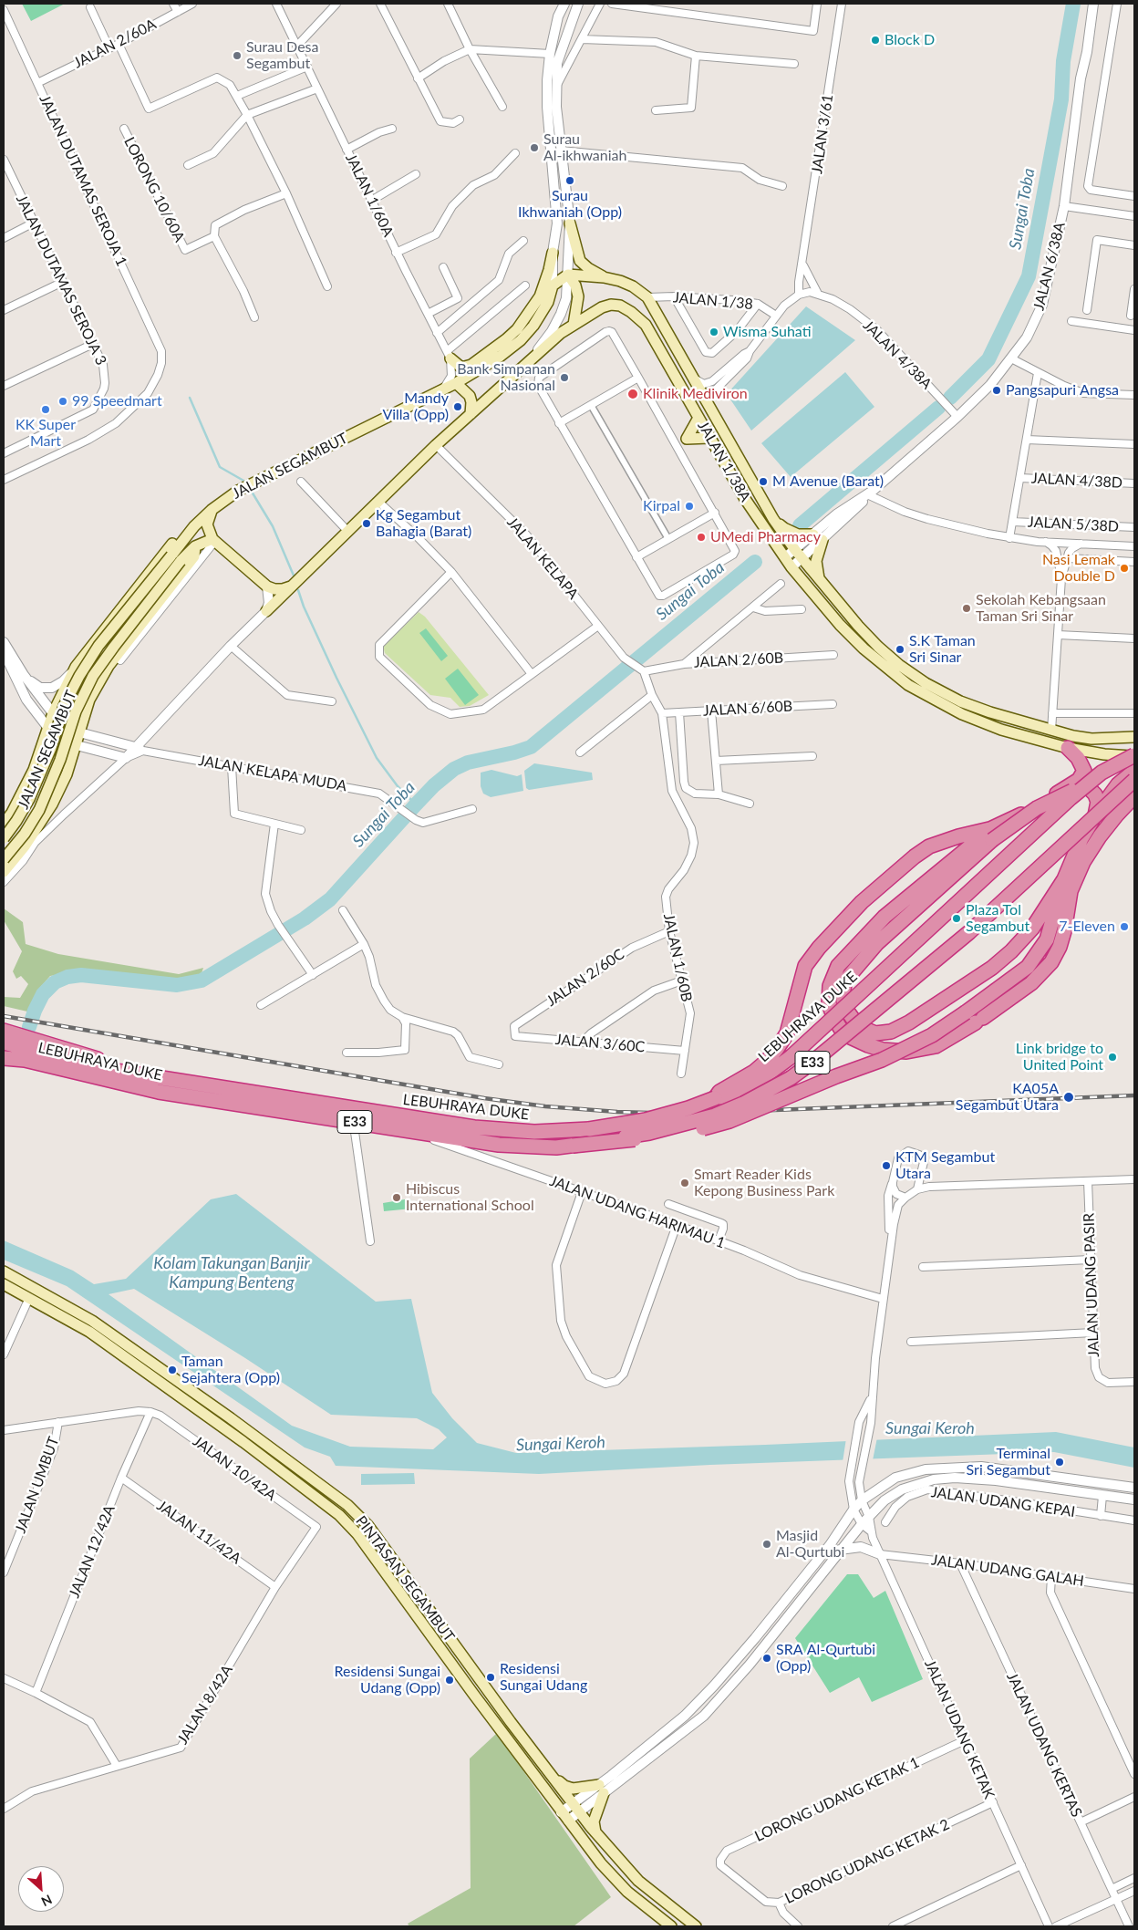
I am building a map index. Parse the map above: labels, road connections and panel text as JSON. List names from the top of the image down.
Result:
{
  "streets": {
    "highway": ["LEBUHRAYA DUKE", "E33"],
    "main road": ["JALAN 1/38A", "JALAN SEGAMBUT", "PINTASAN SEGAMBUT"],
    "street": [
      "JALAN 2/60A",
      "JALAN 3/61",
      "JALAN DUTAMAS SEROJA 1",
      "LORONG 10/60A",
      "JALAN 1/60A",
      "JALAN 6/38A",
      "JALAN DUTAMAS SEROJA 3",
      "JALAN 1/38",
      "JALAN 4/38A",
      "JALAN 4/38D",
      "JALAN 5/38D",
      "JALAN KELAPA",
      "JALAN 2/60B",
      "JALAN 6/60B",
      "JALAN KELAPA MUDA",
      "JALAN 1/60B",
      "JALAN 2/60C",
      "JALAN 3/60C",
      "JALAN UDANG HARIMAU 1",
      "JALAN UDANG PASIR",
      "JALAN 10/42A",
      "JALAN UMBUT",
      "JALAN UDANG KEPAI",
      "JALAN 11/42A",
      "JALAN 12/42A",
      "JALAN UDANG GALAH",
      "JALAN 8/42A",
      "JALAN UDANG KETAK",
      "JALAN UDANG KERTAS",
      "LORONG UDANG KETAK 1",
      "LORONG UDANG KETAK 2"
    ]
  },
  "crossings": [
    ["JALAN 2/60A", "JALAN DUTAMAS SEROJA 1"],
    ["JALAN 3/61", "JALAN 4/38A"],
    ["JALAN 6/38A", "JALAN 4/38A"],
    ["JALAN 6/38A", "JALAN 1/38A"],
    ["JALAN 1/38", "JALAN 1/38A"],
    ["JALAN 1/38A", "LEBUHRAYA DUKE"],
    ["JALAN KELAPA", "JALAN 2/60B"],
    ["JALAN KELAPA", "JALAN 1/60B"],
    ["JALAN 2/60B", "JALAN 1/60B"],
    ["JALAN 6/60B", "JALAN 1/60B"],
    ["JALAN 1/60B", "JALAN 2/60C"],
    ["JALAN 1/60B", "JALAN 3/60C"],
    ["JALAN 2/60C", "JALAN 3/60C"],
    ["LEBUHRAYA DUKE", "E33"],
    ["JALAN 10/42A", "JALAN 12/42A"],
    ["JALAN 10/42A", "JALAN 8/42A"],
    ["JALAN 11/42A", "JALAN 12/42A"],
    ["JALAN 11/42A", "JALAN 8/42A"],
    ["JALAN UDANG GALAH", "JALAN UDANG KETAK"],
    ["JALAN UDANG GALAH", "JALAN UDANG KERTAS"],
    ["JALAN UDANG KETAK", "LORONG UDANG KETAK 1"],
    ["JALAN UDANG KETAK", "LORONG UDANG KETAK 2"],
    ["LORONG UDANG KETAK 1", "LORONG UDANG KETAK 2"]
  ],
  "water": ["Sungai Toba", "Kolam Takungan Banjir Kampung Benteng", "Sungai Keroh"],
  "places": [
    "Block D",
    "Surau Desa Segambut",
    "Surau Al-ikhwaniah",
    "Surau Ikhwaniah (Opp)",
    "Wisma Suhati",
    "Bank Simpanan Nasional",
    "Pangsapuri Angsa",
    "Klinik Mediviron",
    "99 Speedmart",
    "Mandy Villa (Opp)",
    "KK Super Mart",
    "M Avenue (Barat)",
    "Kirpal",
    "Kg Segambut Bahagia (Barat)",
    "UMedi Pharmacy",
    "Nasi Lemak Double D",
    "Sekolah Kebangsaan Taman Sri Sinar",
    "S.K Taman Sri Sinar",
    "Plaza Tol Segambut",
    "7-Eleven",
    "Link bridge to United Point",
    "KA05A Segambut Utara",
    "KTM Segambut Utara",
    "Smart Reader Kids Kepong Business Park",
    "Hibiscus International School",
    "Taman Sejahtera (Opp)",
    "Terminal Sri Segambut",
    "Masjid Al-Qurtubi",
    "SRA Al-Qurtubi (Opp)",
    "Residensi Sungai Udang",
    "Residensi Sungai Udang (Opp)"
  ],
  "north": "bottom right"
}
